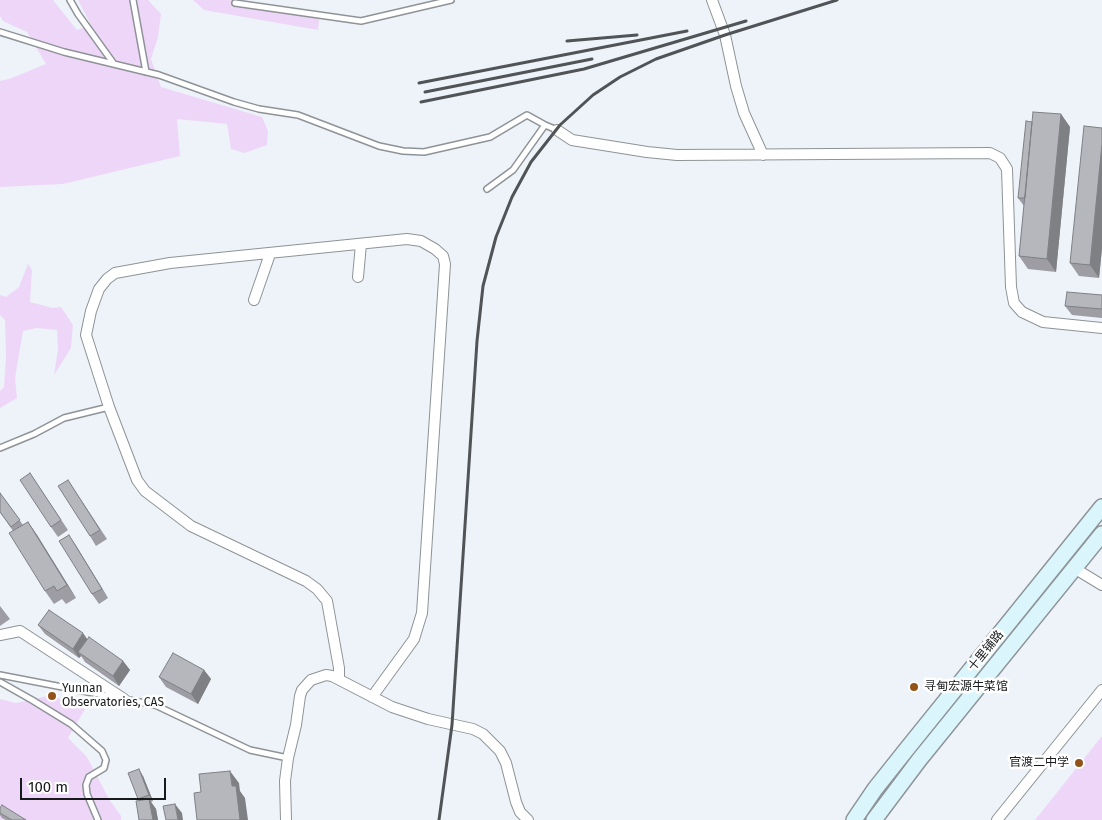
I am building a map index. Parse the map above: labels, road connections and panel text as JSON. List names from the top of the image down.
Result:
{
  "streets": {
    "main road": ["十里铺路"]
  },
  "places": ["寻甸宏源牛菜馆", "Yunnan Observatories, CAS", "官渡二中学"],
  "scale_bar": "100 m"
}
